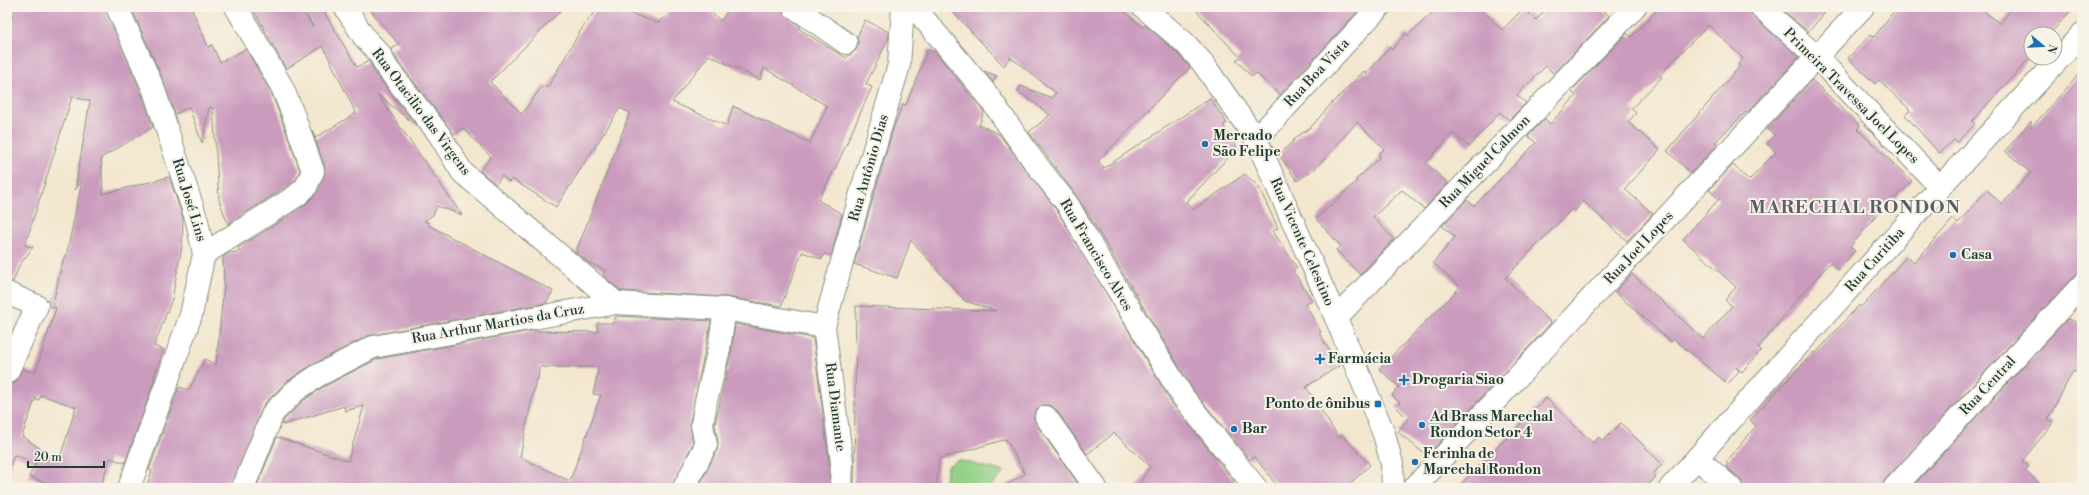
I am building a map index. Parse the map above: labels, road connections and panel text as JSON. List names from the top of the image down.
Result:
{
  "streets": {
    "street": [
      "Rua Boa Vista",
      "Primeira Travessa Joel Lopes",
      "Rua Otacilio das Virgens",
      "Rua Miguel Calmon",
      "Rua Antônio Dias",
      "Rua José Lins",
      "Rua Vicente Celestino",
      "Rua Joel Lopes",
      "Rua Francisco Alves",
      "Rua Curitiba",
      "Rua Arthur Martios da Cruz",
      "Rua Central",
      "Rua Diamante"
    ]
  },
  "crossings": [
    ["Rua Boa Vista", "Rua Vicente Celestino"],
    ["Primeira Travessa Joel Lopes", "Rua Joel Lopes"],
    ["Primeira Travessa Joel Lopes", "Rua Curitiba"],
    ["Rua Otacilio das Virgens", "Rua Arthur Martios da Cruz"],
    ["Rua Miguel Calmon", "Rua Vicente Celestino"],
    ["Rua Antônio Dias", "Rua Arthur Martios da Cruz"],
    ["Rua Antônio Dias", "Rua Diamante"],
    ["Rua Arthur Martios da Cruz", "Rua Diamante"]
  ],
  "districts": ["MARECHAL RONDON"],
  "places": {
    "other": [
      "Mercado São Felipe",
      "Casa",
      "Ad Brass Marechal Rondon Setor 4",
      "Bar",
      "Ferinha de Marechal Rondon"
    ],
    "health": ["Farmácia", "Drogaria Siao"],
    "transit": ["Ponto de ônibus"]
  },
  "scale_bar": "20 m",
  "north": "right"
}
